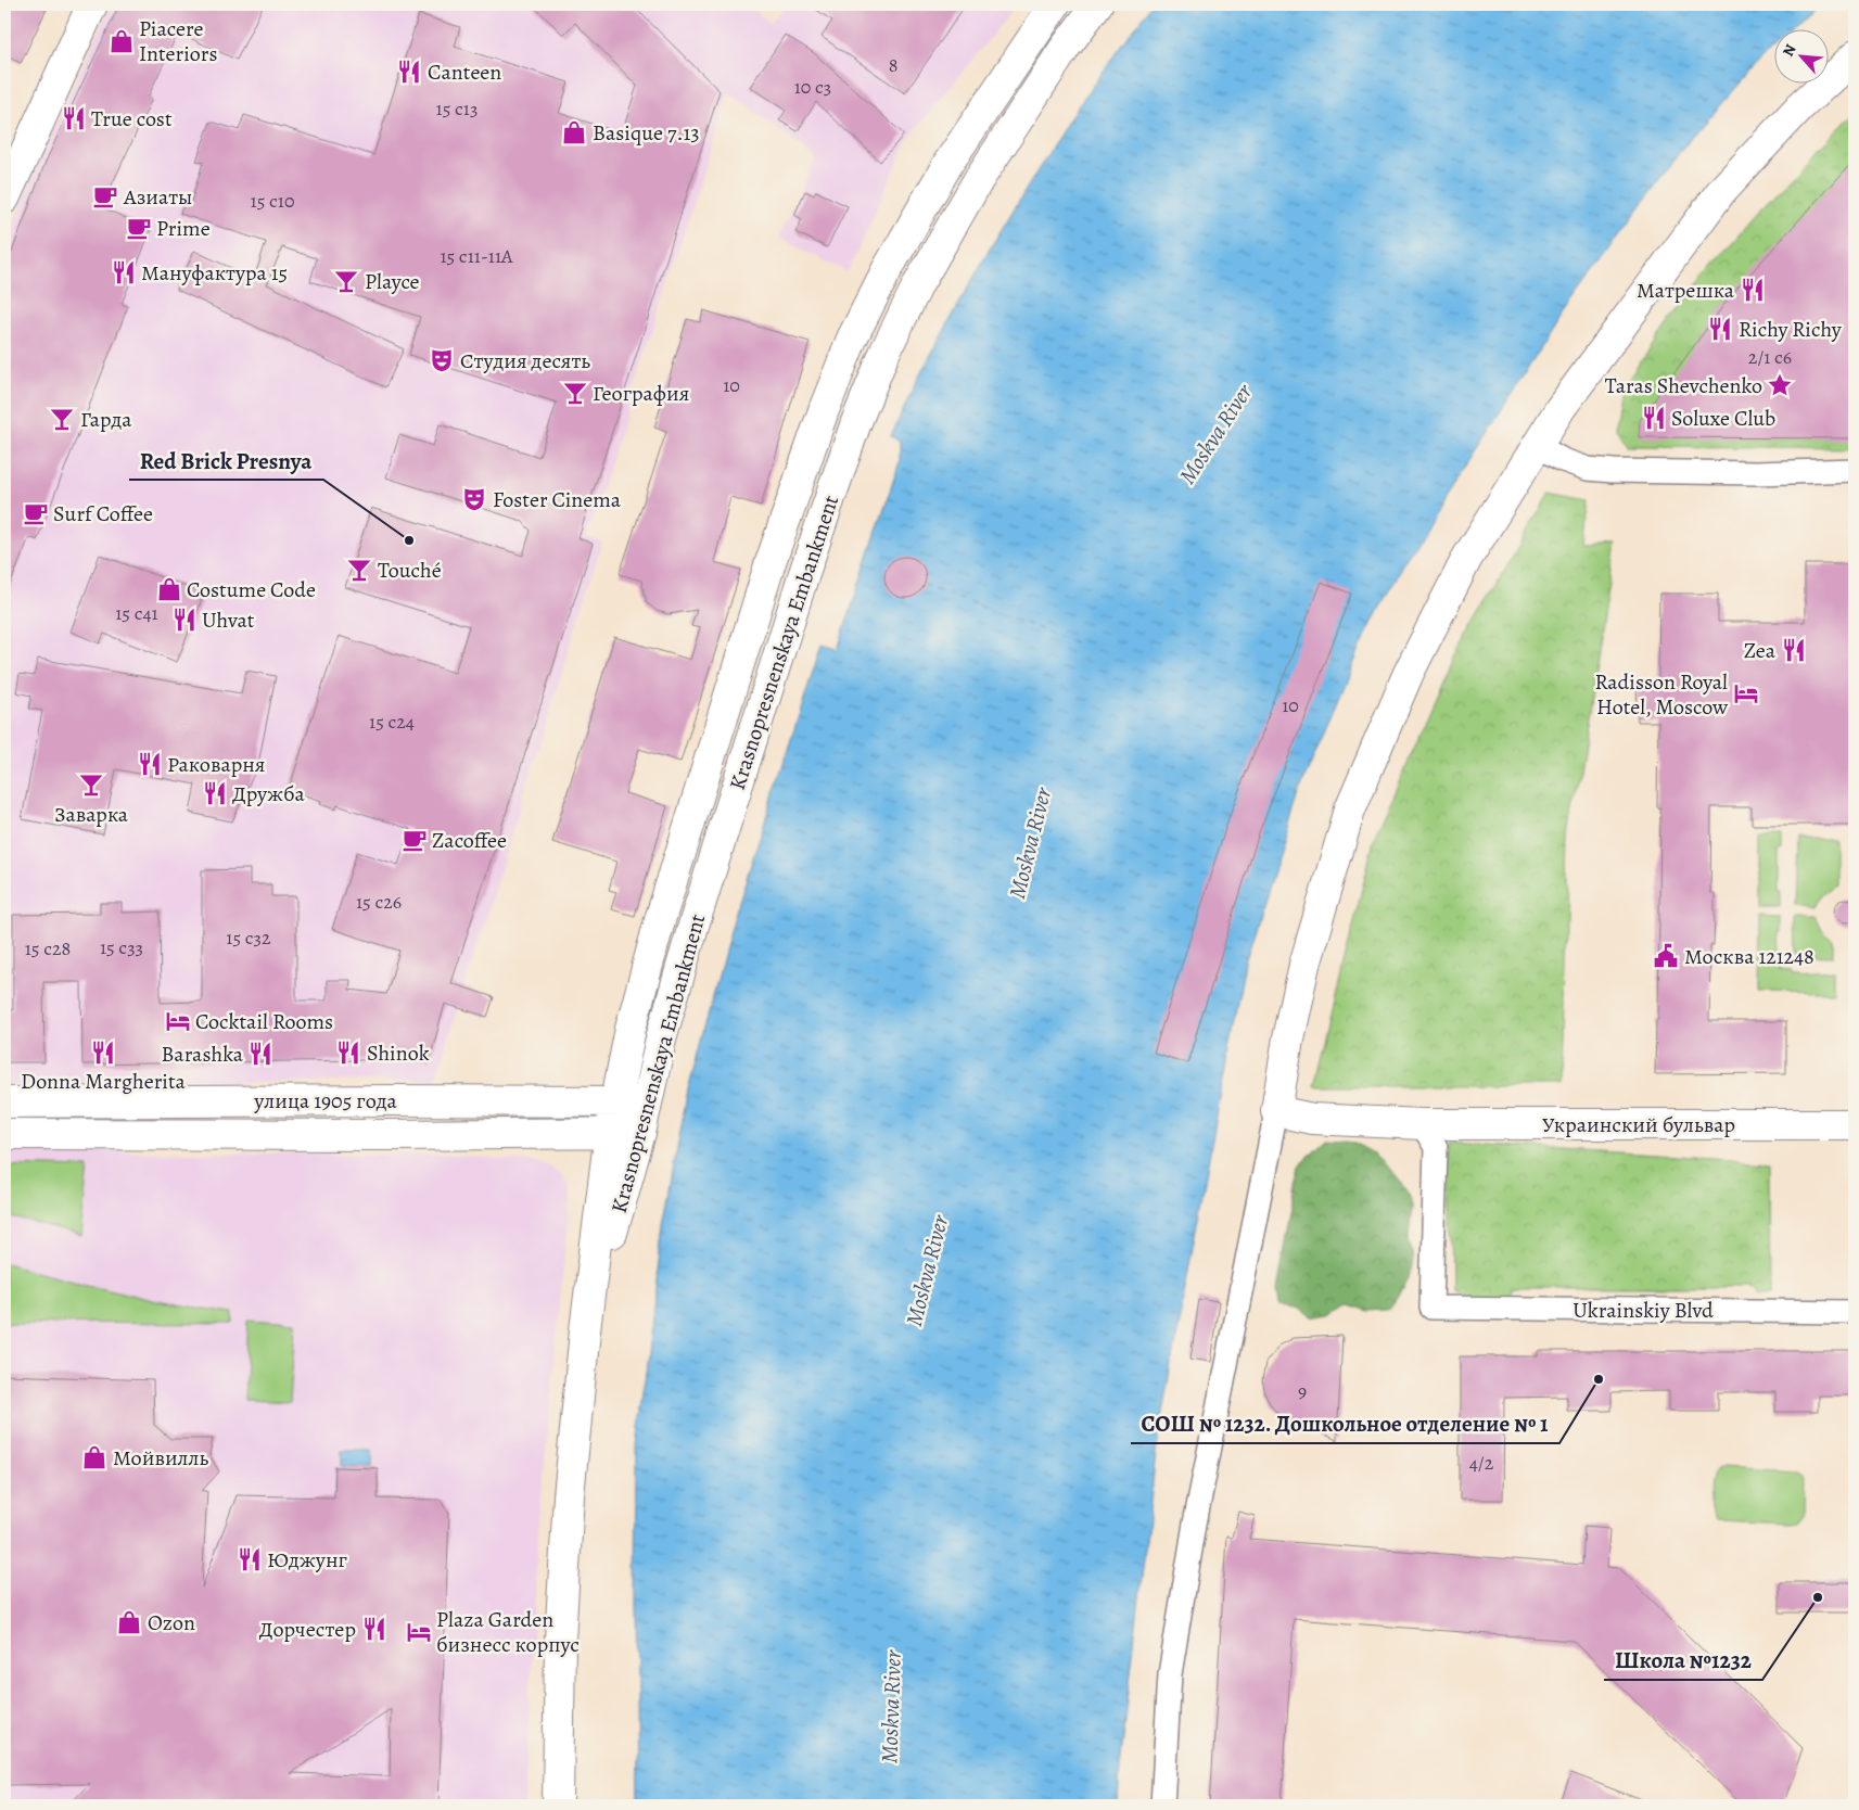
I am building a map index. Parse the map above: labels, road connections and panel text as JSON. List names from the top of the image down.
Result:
{
  "streets": {
    "main road": ["Krasnopresnenskaya Embankment", "улица 1905 года", "Украинский бульвар"],
    "street": ["Ukrainskiy Blvd"]
  },
  "crossings": [
    ["Krasnopresnenskaya Embankment", "улица 1905 года"],
    ["Украинский бульвар", "Ukrainskiy Blvd"]
  ],
  "water": ["Moskva River"],
  "places": {
    "shop": [
      "Piacere Interiors",
      "Basique 7.13",
      "Costume Code",
      "Мойвилль",
      "Ozon"
    ],
    "restaurant": [
      "Canteen",
      "True cost",
      "Мануфактура 15",
      "Матрешка",
      "Richy Richy",
      "Soluxe Club",
      "Uhvat",
      "Zea",
      "Раковарня",
      "Дружба",
      "Donna Margherita",
      "Shinok",
      "Barashka",
      "Юджунг",
      "Дорчестер"
    ],
    "cafe": [
      "Азиаты",
      "Prime",
      "Surf Coffee",
      "Zacoffee"
    ],
    "bar": [
      "Playce",
      "География",
      "Гарда",
      "Touché",
      "Заварка"
    ],
    "theatre": ["Студия десять", "Foster Cinema"],
    "place": ["Taras Shevchenko"],
    "other": ["Red Brick Presnya", "СОШ № 1232. Дошкольное отделение № 1", "Школа №1232"],
    "hotel": ["Radisson Royal Hotel, Moscow", "Cocktail Rooms", "Plaza Garden бизнесс корпус"],
    "public building": ["Москва 121248"]
  },
  "house_numbers": [
    "8",
    "10 с3",
    "15 с13",
    "15 с10",
    "15 с11-11А",
    "2/1 с6",
    "10",
    "15 с41",
    "10",
    "15 с24",
    "15 с26",
    "15 с32",
    "15 с33",
    "15 с28",
    "9",
    "4/2"
  ],
  "north": "top left"
}
